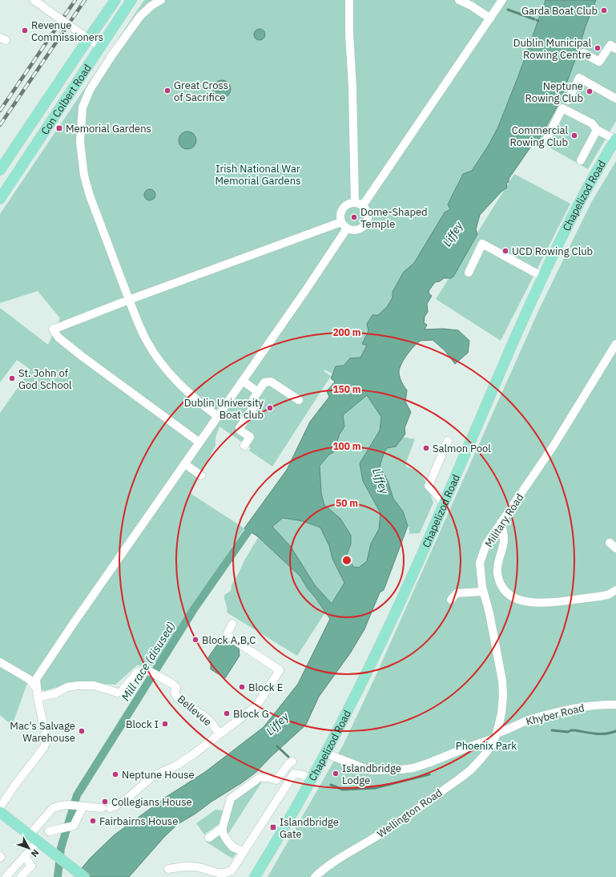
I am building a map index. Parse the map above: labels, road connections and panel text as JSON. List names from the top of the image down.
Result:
{
  "streets": {
    "main road": ["Con Colbert Road", "Chapelizod Road"],
    "street": [
      "Military Road",
      "Bellevue",
      "Khyber Road",
      "Wellington Road"
    ]
  },
  "crossings": [
    ["Chapelizod Road", "Khyber Road"],
    ["Military Road", "Khyber Road"],
    ["Military Road", "Wellington Road"],
    ["Khyber Road", "Wellington Road"]
  ],
  "water": ["Liffey", "Mill race (disused)"],
  "parks": ["Irish National War Memorial Gardens", "Phoenix Park"],
  "places": {
    "other": [
      "Garda Boat Club",
      "Revenue Commissioners",
      "Dublin Municipal Rowing Centre",
      "Great Cross of Sacrifice",
      "Neptune Rowing Club",
      "Commercial Rowing Club",
      "Dome-Shaped Temple",
      "UCD Rowing Club",
      "St. John of God School",
      "Dublin University Boat club",
      "Salmon Pool",
      "Block A,B,C",
      "Block E",
      "Block G",
      "Block I",
      "Mac's Salvage Warehouse",
      "Islandbridge Lodge",
      "Neptune House",
      "Collegians House",
      "Fairbairns House"
    ],
    "transit": ["Memorial Gardens", "Islandbridge Gate"]
  },
  "north": "bottom right",
  "rings": [
    "200 m",
    "150 m",
    "100 m",
    "50 m"
  ]
}
